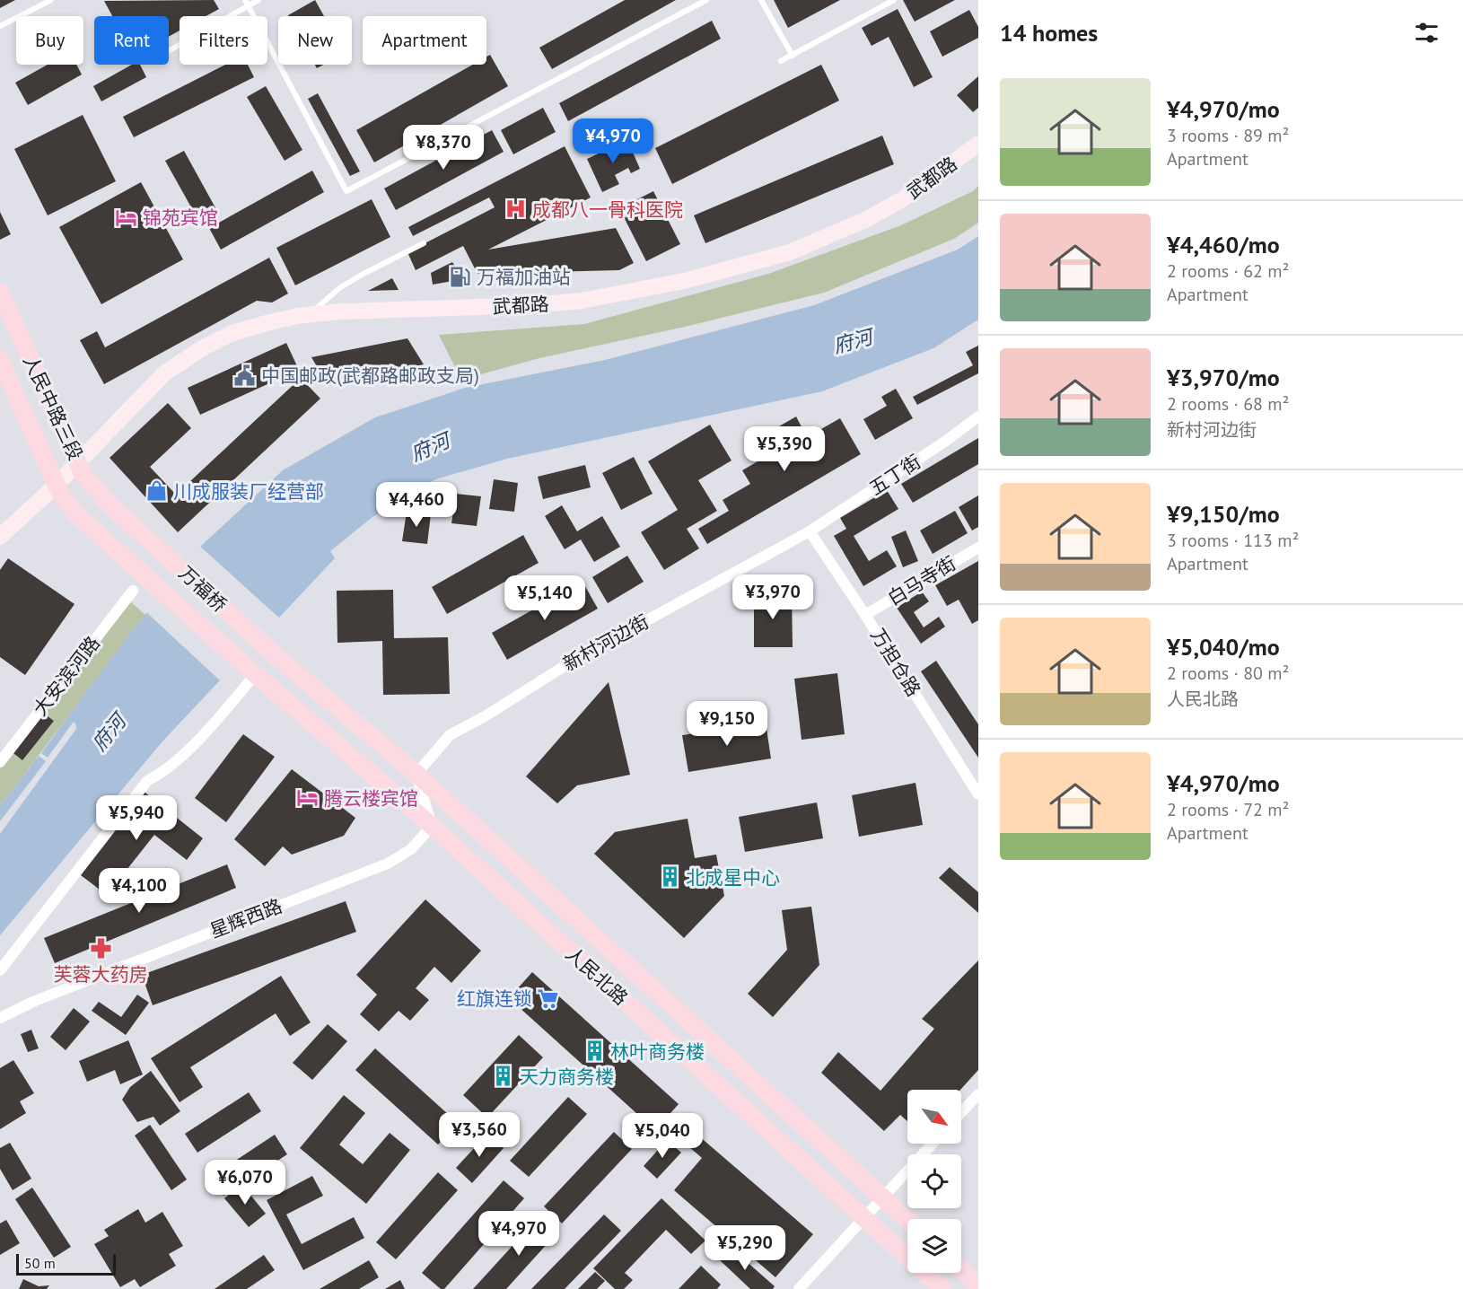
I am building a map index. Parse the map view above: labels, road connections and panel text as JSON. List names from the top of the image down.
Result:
{
  "streets": {
    "main road": ["人民中路三段", "万福桥", "人民北路"],
    "street": [
      "武都路",
      "五丁街",
      "白马寺街",
      "新村河边街",
      "万担仓路",
      "大安滨河路",
      "星辉西路"
    ]
  },
  "crossings": [
    ["武都路", "人民中路三段"],
    ["人民中路三段", "万福桥"],
    ["五丁街", "新村河边街"],
    ["五丁街", "万担仓路"],
    ["白马寺街", "万担仓路"],
    ["万福桥", "人民北路"],
    ["新村河边街", "万担仓路"],
    ["新村河边街", "人民北路"],
    ["星辉西路", "人民北路"]
  ],
  "water": ["府河"],
  "places": {
    "hospital": ["成都八一骨科医院"],
    "hotel": ["锦苑宾馆", "腾云楼宾馆"],
    "fuel station": ["万福加油站"],
    "public building": ["中国邮政(武都路邮政支局)"],
    "shop": ["川成服装厂经营部"],
    "building": ["北成星中心", "林叶商务楼", "天力商务楼"],
    "pharmacy": ["芙蓉大药房"],
    "supermarket": ["红旗连锁"]
  },
  "scale_bar": "50 m",
  "north": "bottom right",
  "page": {
    "heading": "14 homes",
    "chip": [
      "Buy",
      "Rent",
      "Filters",
      "New",
      "Apartment"
    ],
    "list": [
      {
        "name": "¥4,970/mo",
        "note": "3 rooms · 89 m² · Apartment"
      },
      {
        "name": "¥4,460/mo",
        "note": "2 rooms · 62 m² · Apartment"
      },
      {
        "name": "¥3,970/mo",
        "note": "2 rooms · 68 m² · 新村河边街"
      },
      {
        "name": "¥9,150/mo",
        "note": "3 rooms · 113 m² · Apartment"
      },
      {
        "name": "¥5,040/mo",
        "note": "2 rooms · 80 m² · 人民北路"
      },
      {
        "name": "¥4,970/mo",
        "note": "2 rooms · 72 m² · Apartment"
      }
    ],
    "price": [
      "¥4,970",
      "¥8,370",
      "¥5,390",
      "¥4,460",
      "¥3,970",
      "¥5,140",
      "¥9,150",
      "¥5,940",
      "¥4,100",
      "¥3,560",
      "¥5,040",
      "¥6,070",
      "¥4,970",
      "¥5,290"
    ],
    "scale": "50 m"
  }
}
